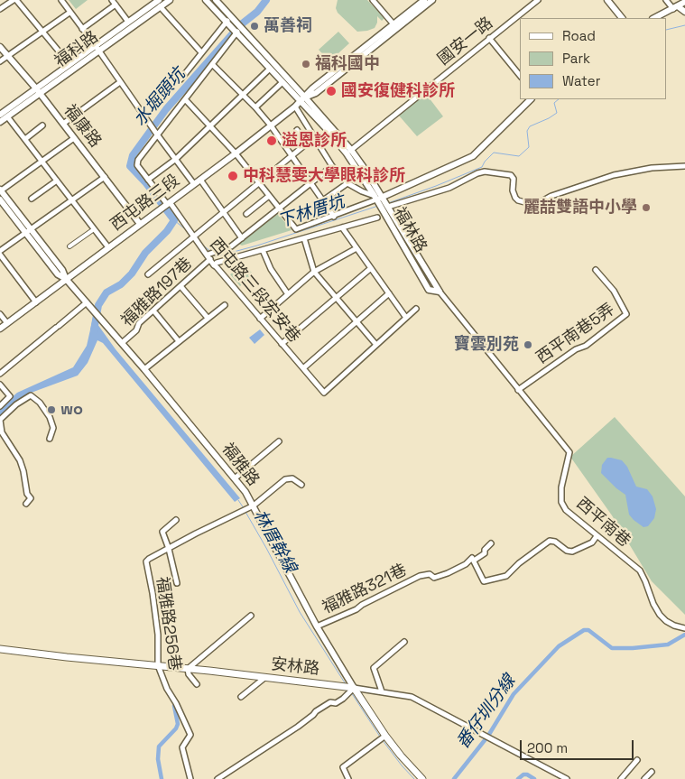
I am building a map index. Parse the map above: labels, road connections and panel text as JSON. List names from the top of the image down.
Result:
{
  "streets": {
    "main road": ["福雅路", "安林路"],
    "street": [
      "國安一路",
      "福科路",
      "福康路",
      "西屯路三段",
      "福林路",
      "西屯路三段宏安巷",
      "福雅路197巷",
      "西平南巷5弄",
      "西平南巷",
      "福雅路321巷",
      "福雅路256巷"
    ]
  },
  "crossings": [
    ["國安一路", "福林路"],
    ["福科路", "福康路"],
    ["福康路", "西屯路三段"],
    ["西屯路三段", "福林路"],
    ["西屯路三段", "西屯路三段宏安巷"],
    ["西屯路三段", "福雅路"],
    ["福林路", "西平南巷"],
    ["西屯路三段宏安巷", "福雅路197巷"],
    ["福雅路197巷", "福雅路"],
    ["西平南巷5弄", "西平南巷"],
    ["福雅路", "福雅路321巷"],
    ["福雅路", "福雅路256巷"],
    ["福雅路", "安林路"],
    ["福雅路256巷", "安林路"]
  ],
  "water": [
    "水堀頭坑",
    "下林厝坑",
    "林厝幹線",
    "番仔圳分線"
  ],
  "places": [
    "萬善祠",
    "福科國中",
    "國安復健科診所",
    "溢恩診所",
    "中科慧雯大學眼科診所",
    "麗喆雙語中小學",
    "寶雲別苑",
    "wo"
  ],
  "legend": ["Road", "Park", "Water"],
  "scale_bar": "200 m"
}
